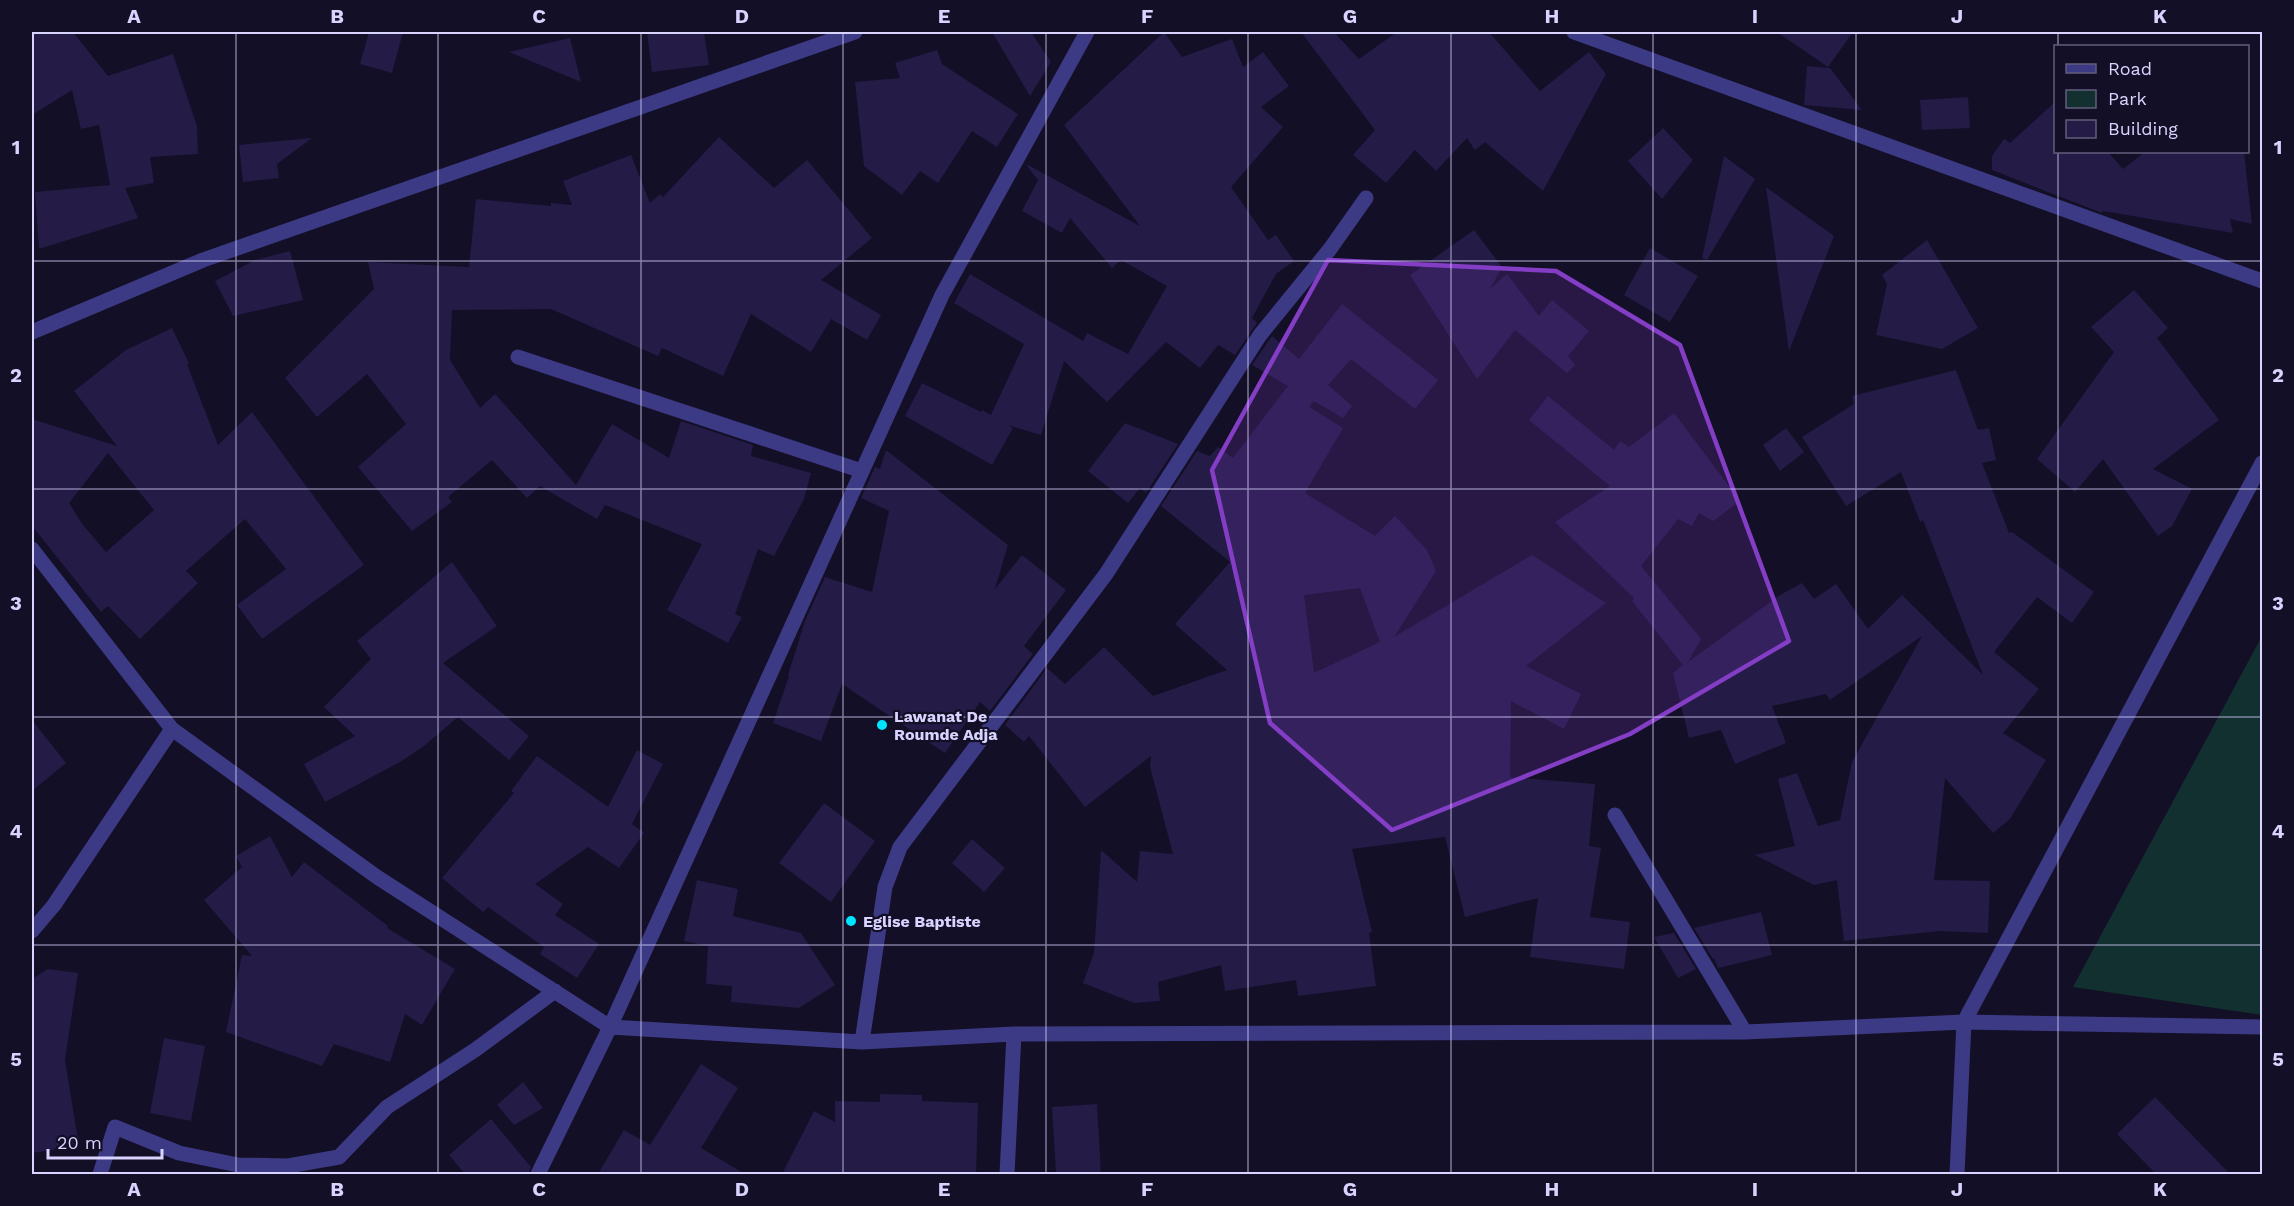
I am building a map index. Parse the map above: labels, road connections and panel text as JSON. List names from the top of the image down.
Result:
{
  "places": ["Lawanat De Roumde Adja", "Eglise Baptiste"],
  "legend": ["Road", "Park", "Building"],
  "scale_bar": "20 m",
  "grid": {
    "columns": [
      "A",
      "B",
      "C",
      "D",
      "E",
      "F",
      "G",
      "H",
      "I",
      "J",
      "K"
    ],
    "rows": [
      "1",
      "2",
      "3",
      "4",
      "5"
    ]
  }
}
